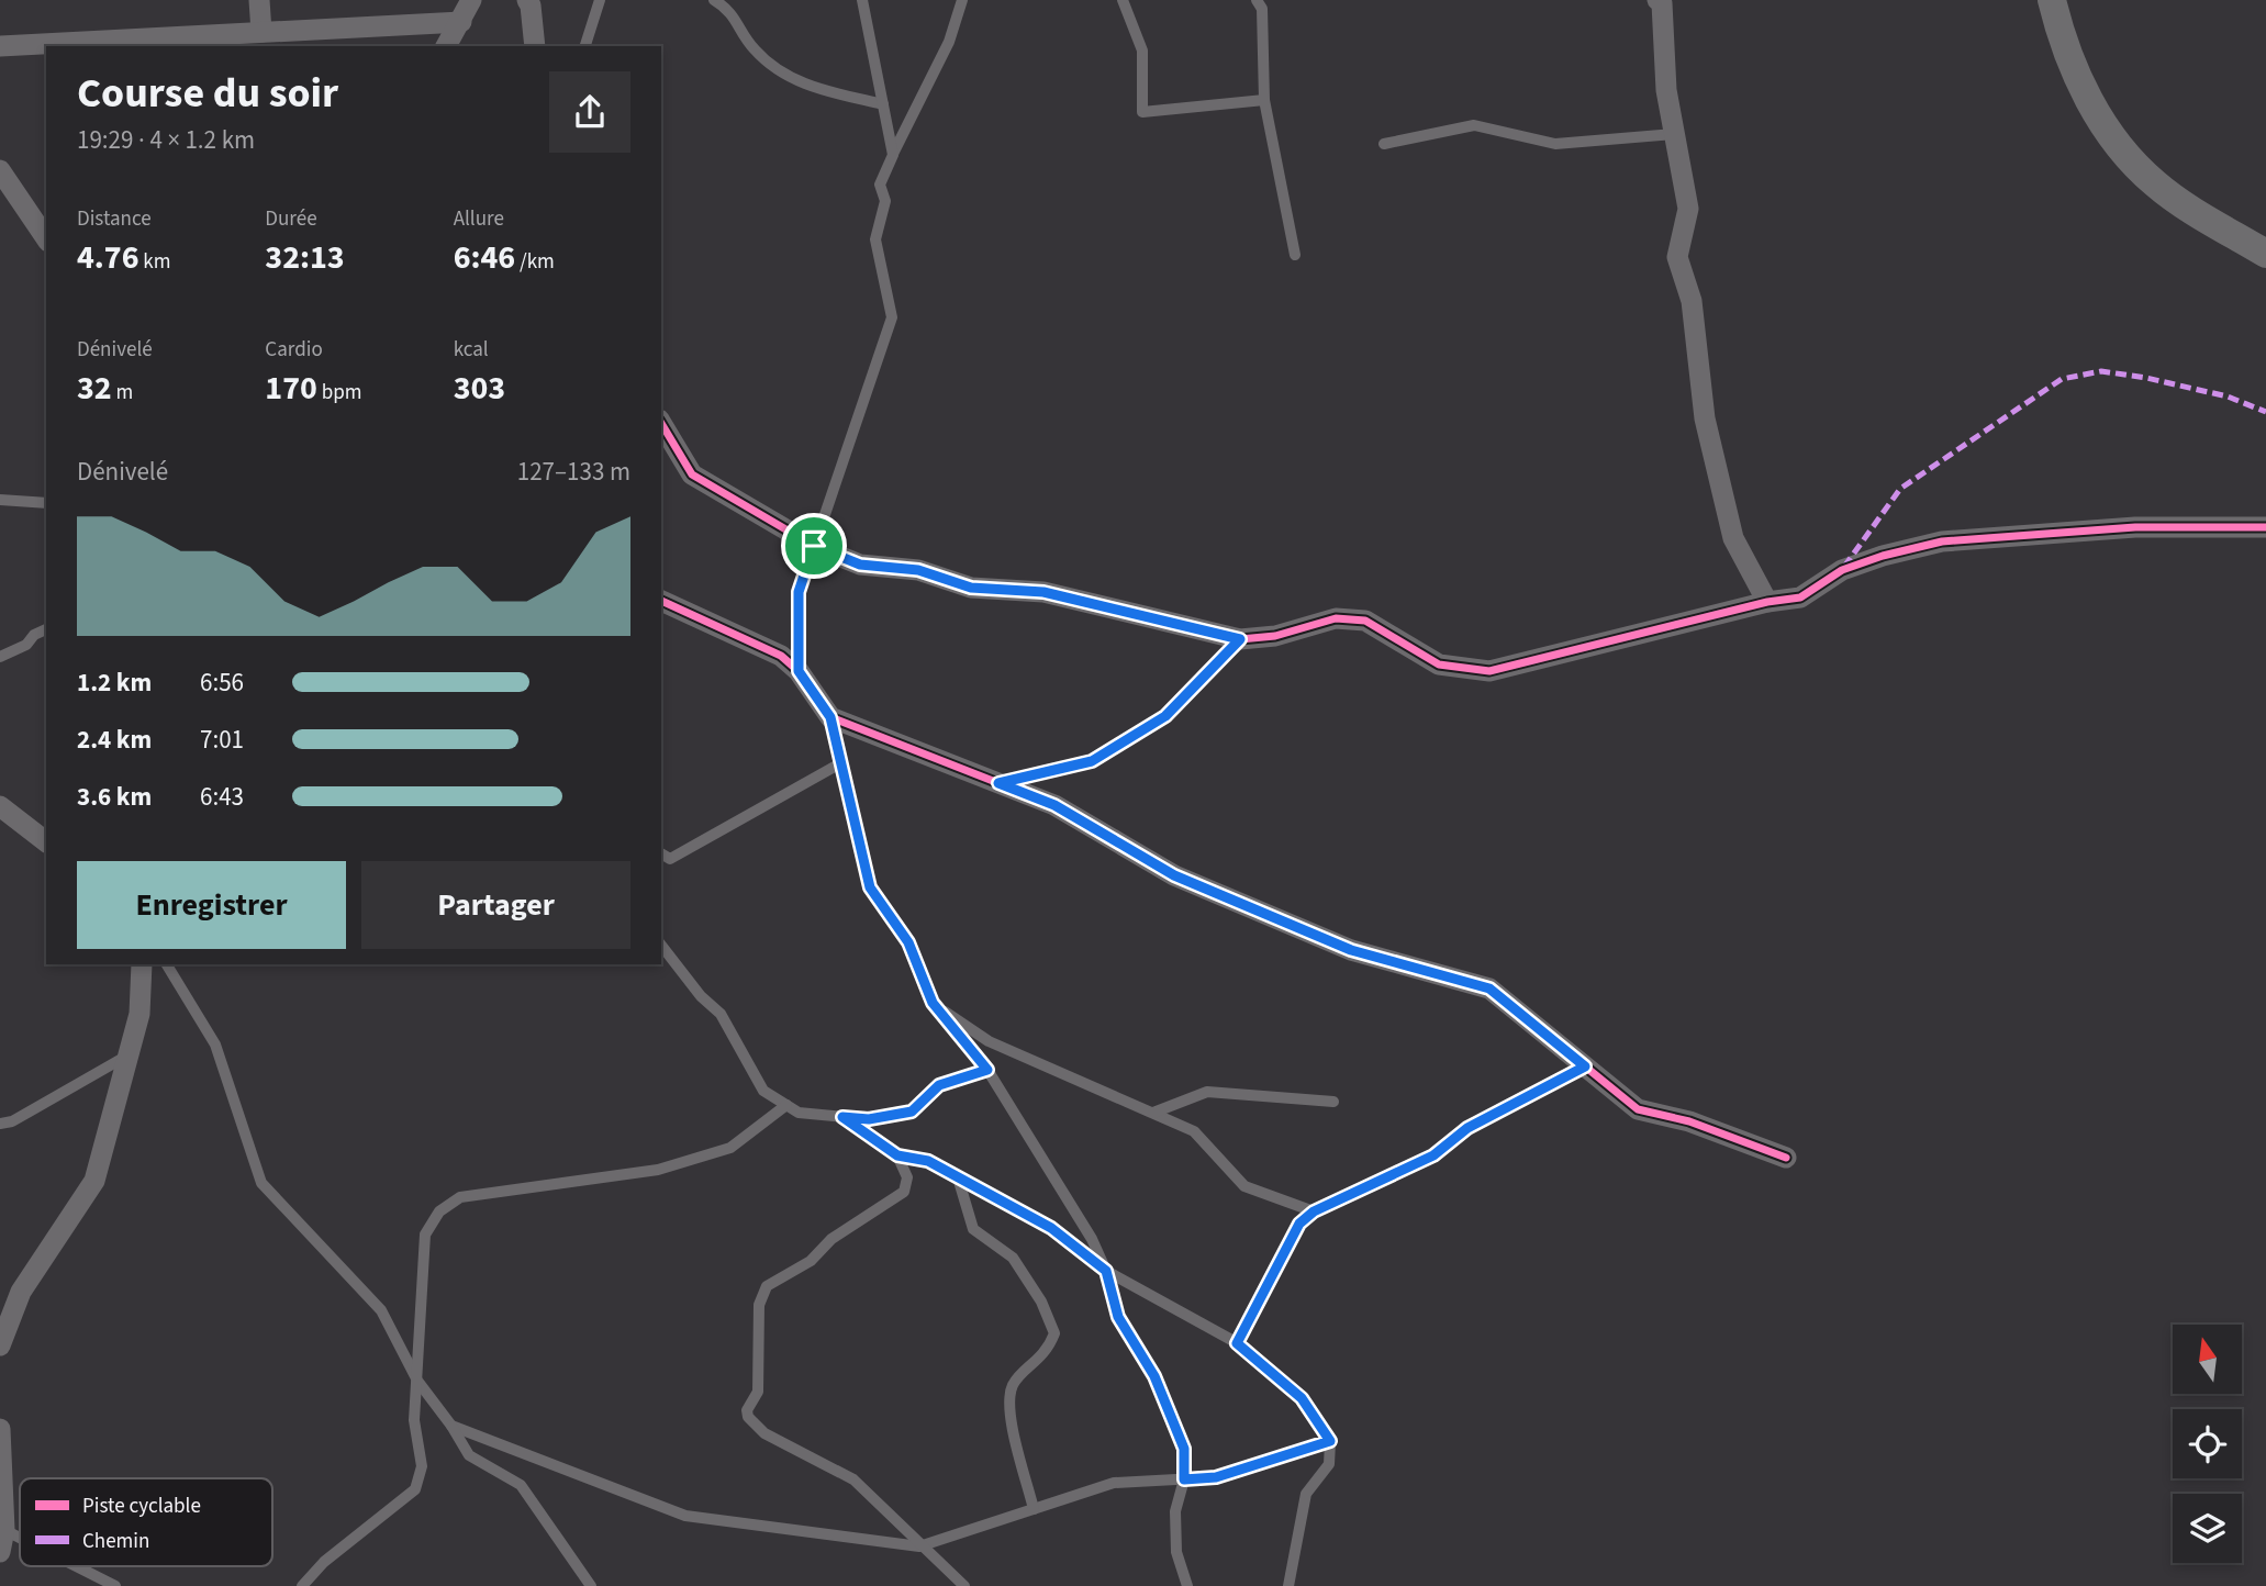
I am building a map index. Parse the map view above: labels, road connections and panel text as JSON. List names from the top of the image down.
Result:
{
  "legend": ["Piste cyclable", "Chemin"],
  "north": "top",
  "page": {
    "heading": ["Course du soir", "19:29 · 4 × 1.2 km"],
    "stats": [
      ["Distance", "4.76 km"],
      ["Durée", "32:13"],
      ["Allure", "6:46 /km"],
      ["Dénivelé", "32 m"],
      ["Cardio", "170 bpm"],
      ["kcal", "303"]
    ],
    "chart": ["Dénivelé", "127–133 m"],
    "list": [
      {
        "name": "1.2 km",
        "note": "6:56"
      },
      {
        "name": "2.4 km",
        "note": "7:01"
      },
      {
        "name": "3.6 km",
        "note": "6:43"
      }
    ],
    "buttons": ["Enregistrer", "Partager"]
  }
}
